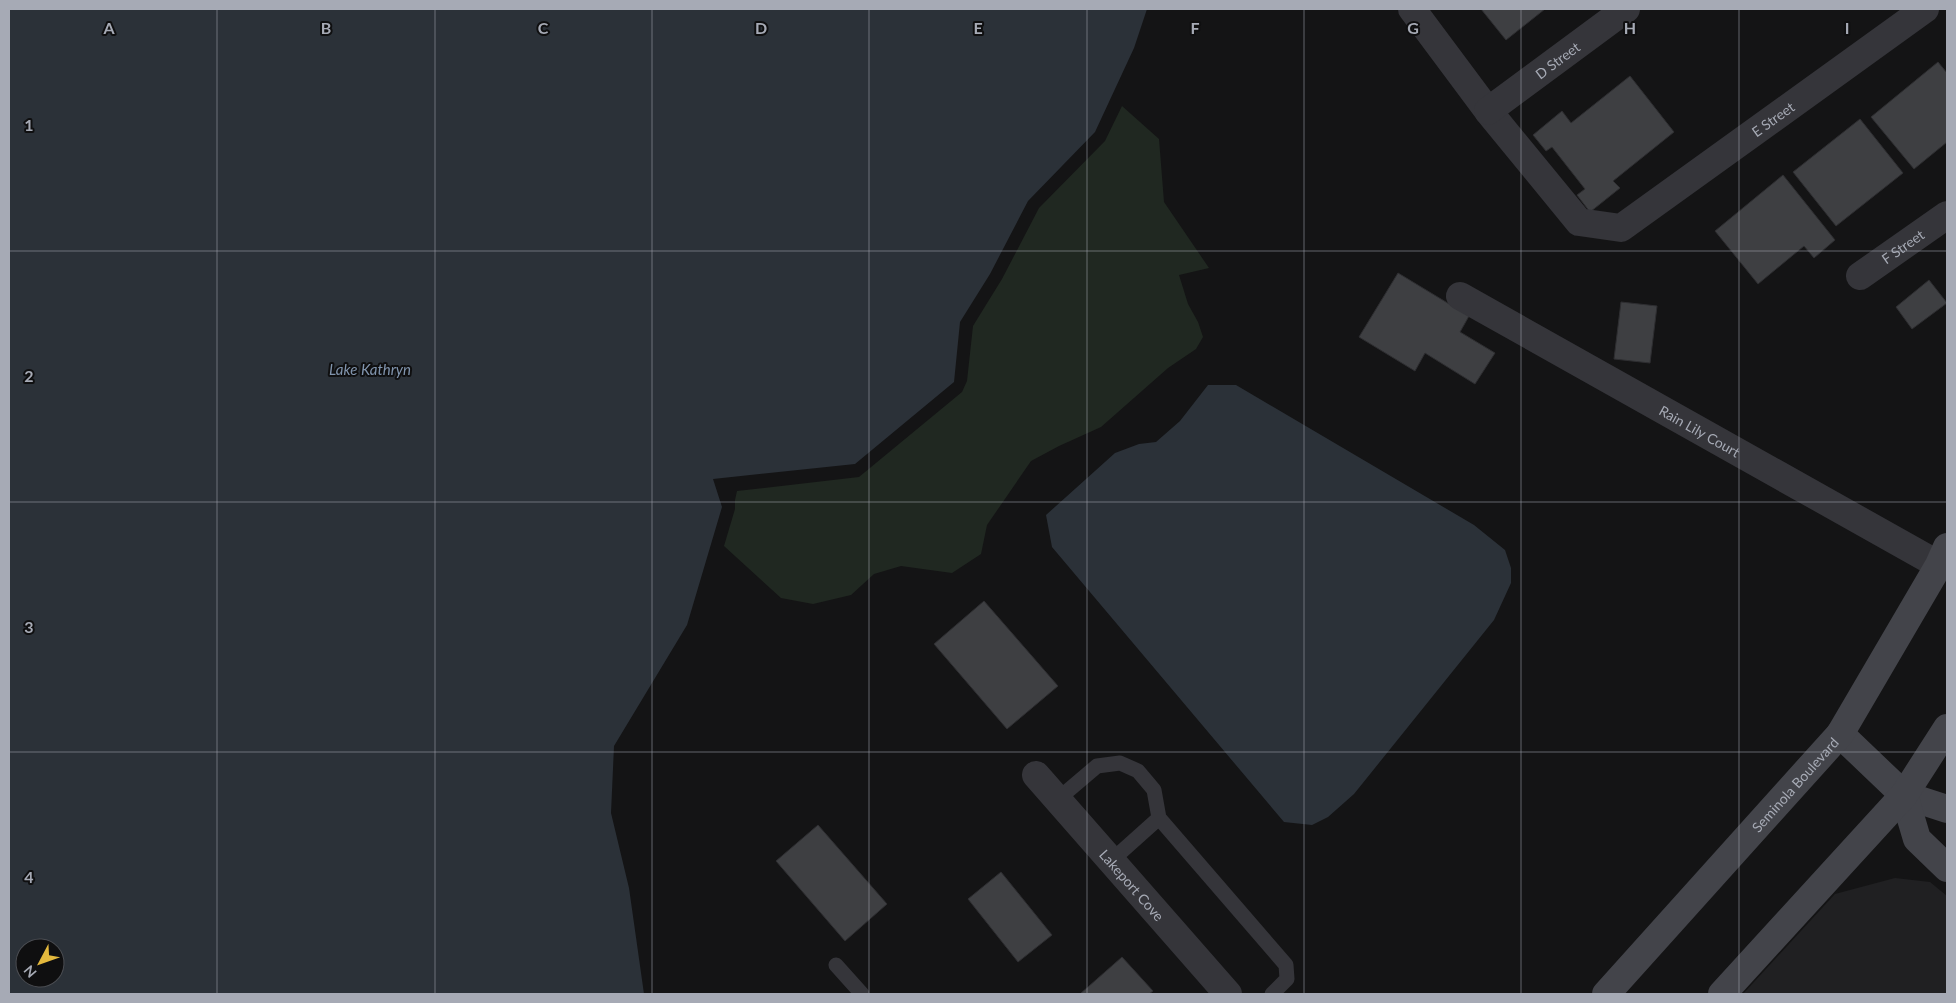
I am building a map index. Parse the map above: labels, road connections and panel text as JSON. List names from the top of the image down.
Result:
{
  "streets": {
    "main road": ["Seminola Boulevard"],
    "street": [
      "D Street",
      "E Street",
      "F Street",
      "Rain Lily Court",
      "Lakeport Cove"
    ]
  },
  "crossings": [
    ["D Street", "E Street"],
    ["Rain Lily Court", "Seminola Boulevard"]
  ],
  "water": ["Lake Kathryn"],
  "north": "bottom left",
  "grid": {
    "columns": [
      "A",
      "B",
      "C",
      "D",
      "E",
      "F",
      "G",
      "H",
      "I"
    ],
    "rows": [
      "1",
      "2",
      "3",
      "4"
    ]
  }
}
